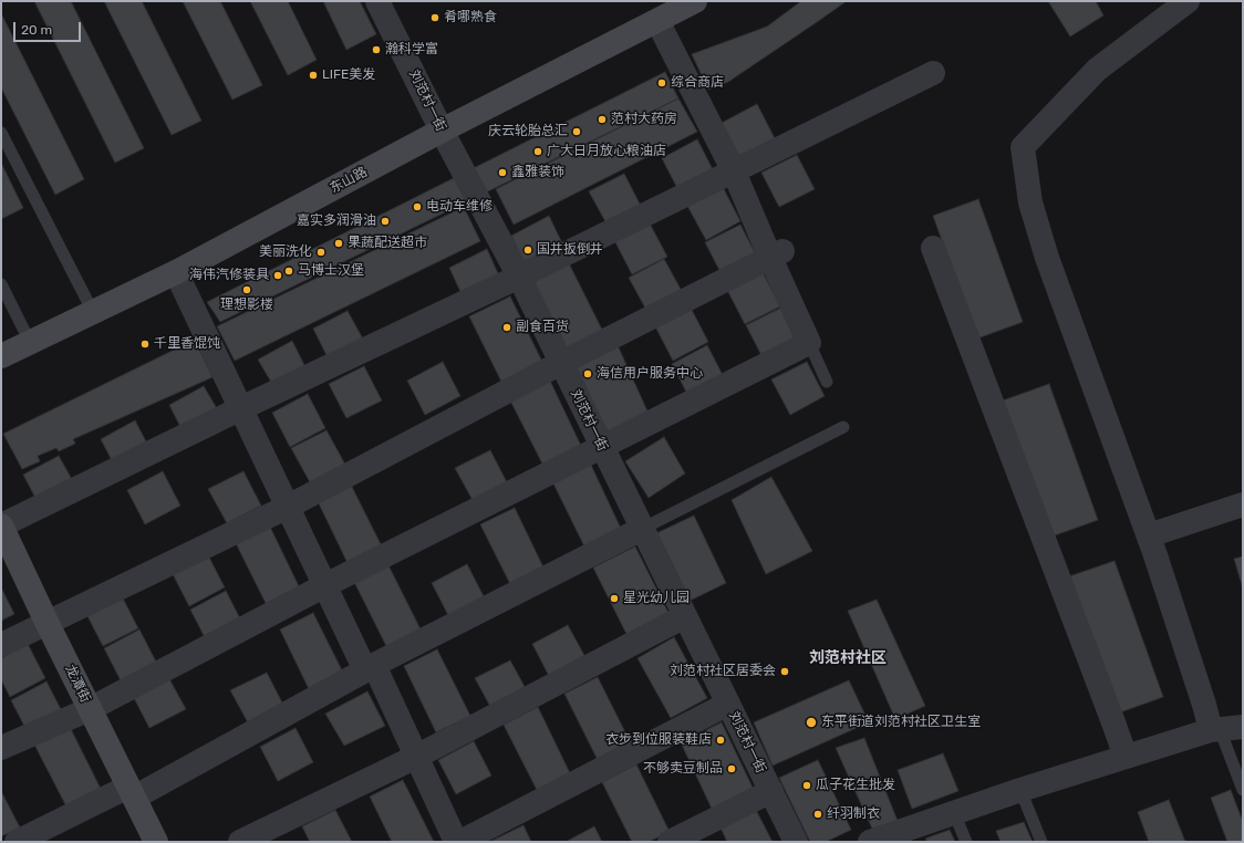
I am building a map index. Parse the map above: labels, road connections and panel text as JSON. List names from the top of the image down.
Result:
{
  "streets": {
    "street": ["刘范村一街", "东山路", "龙潭街"]
  },
  "crossings": [
    ["刘范村一街", "东山路"]
  ],
  "districts": ["刘范村社区"],
  "places": [
    "肴哪熟食",
    "瀚科学富",
    "LIFE美发",
    "综合商店",
    "范村大药房",
    "庆云轮胎总汇",
    "广大日月放心粮油店",
    "鑫雅装饰",
    "电动车维修",
    "嘉实多润滑油",
    "果蔬配送超市",
    "国井扳倒井",
    "美丽洗化",
    "马博士汉堡",
    "海伟汽修装具",
    "理想影楼",
    "副食百货",
    "千里香馄饨",
    "海信用户服务中心",
    "星光幼儿园",
    "刘范村社区居委会",
    "东平街道刘范村社区卫生室",
    "衣步到位服装鞋店",
    "不够卖豆制品",
    "瓜子花生批发",
    "纤羽制衣"
  ],
  "scale_bar": "20 m"
}
